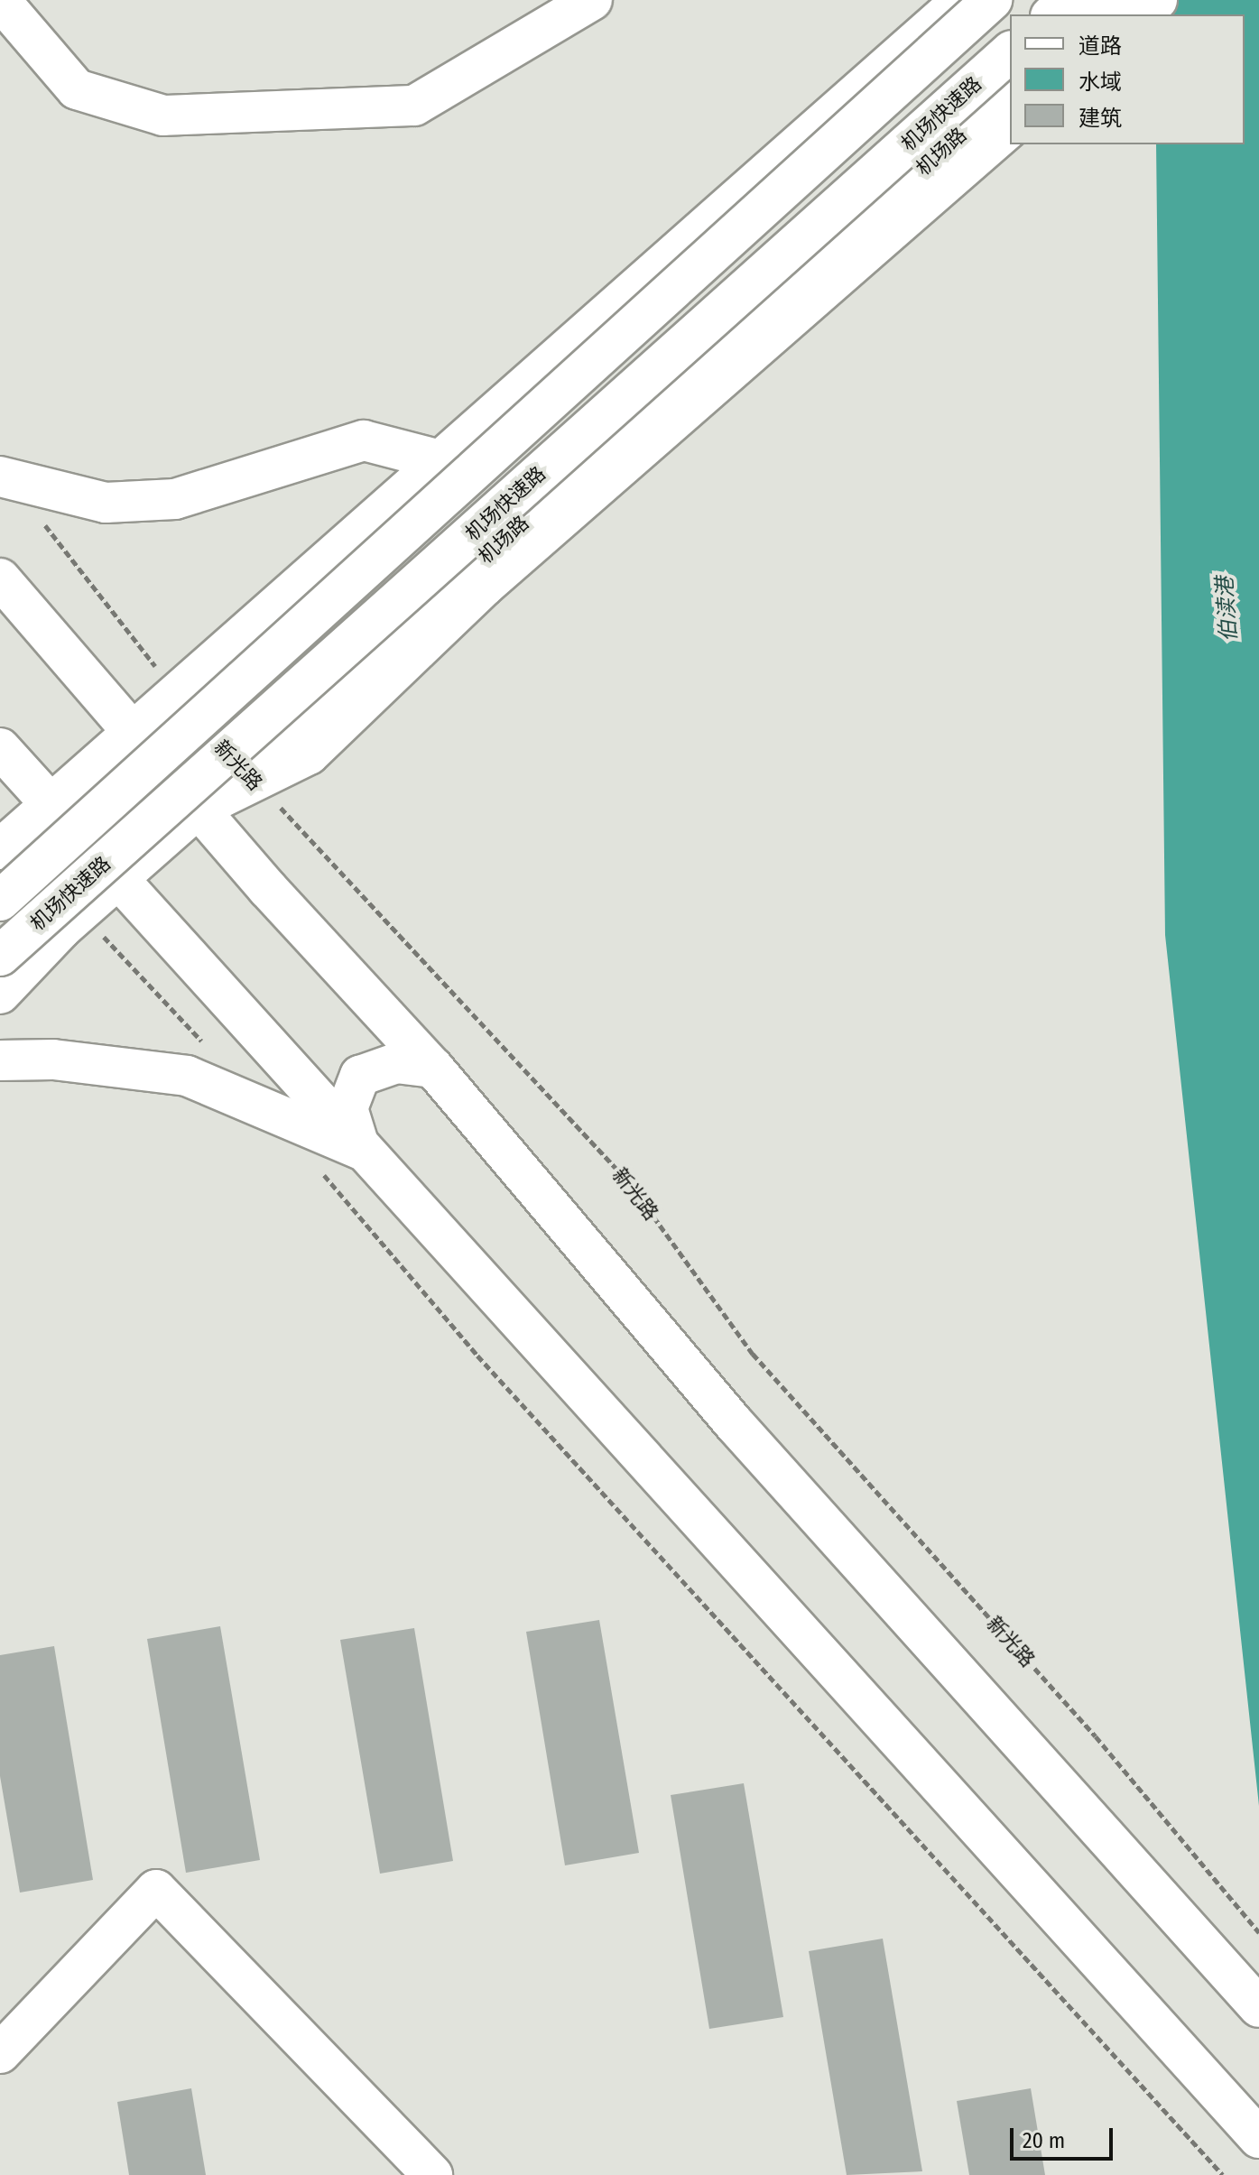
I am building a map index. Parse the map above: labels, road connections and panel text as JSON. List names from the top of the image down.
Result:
{
  "streets": {
    "main road": ["机场快速路", "机场路"],
    "path": ["新光路"]
  },
  "water": ["伯渎港"],
  "legend": ["道路", "水域", "建筑"],
  "scale_bar": "20 m"
}
